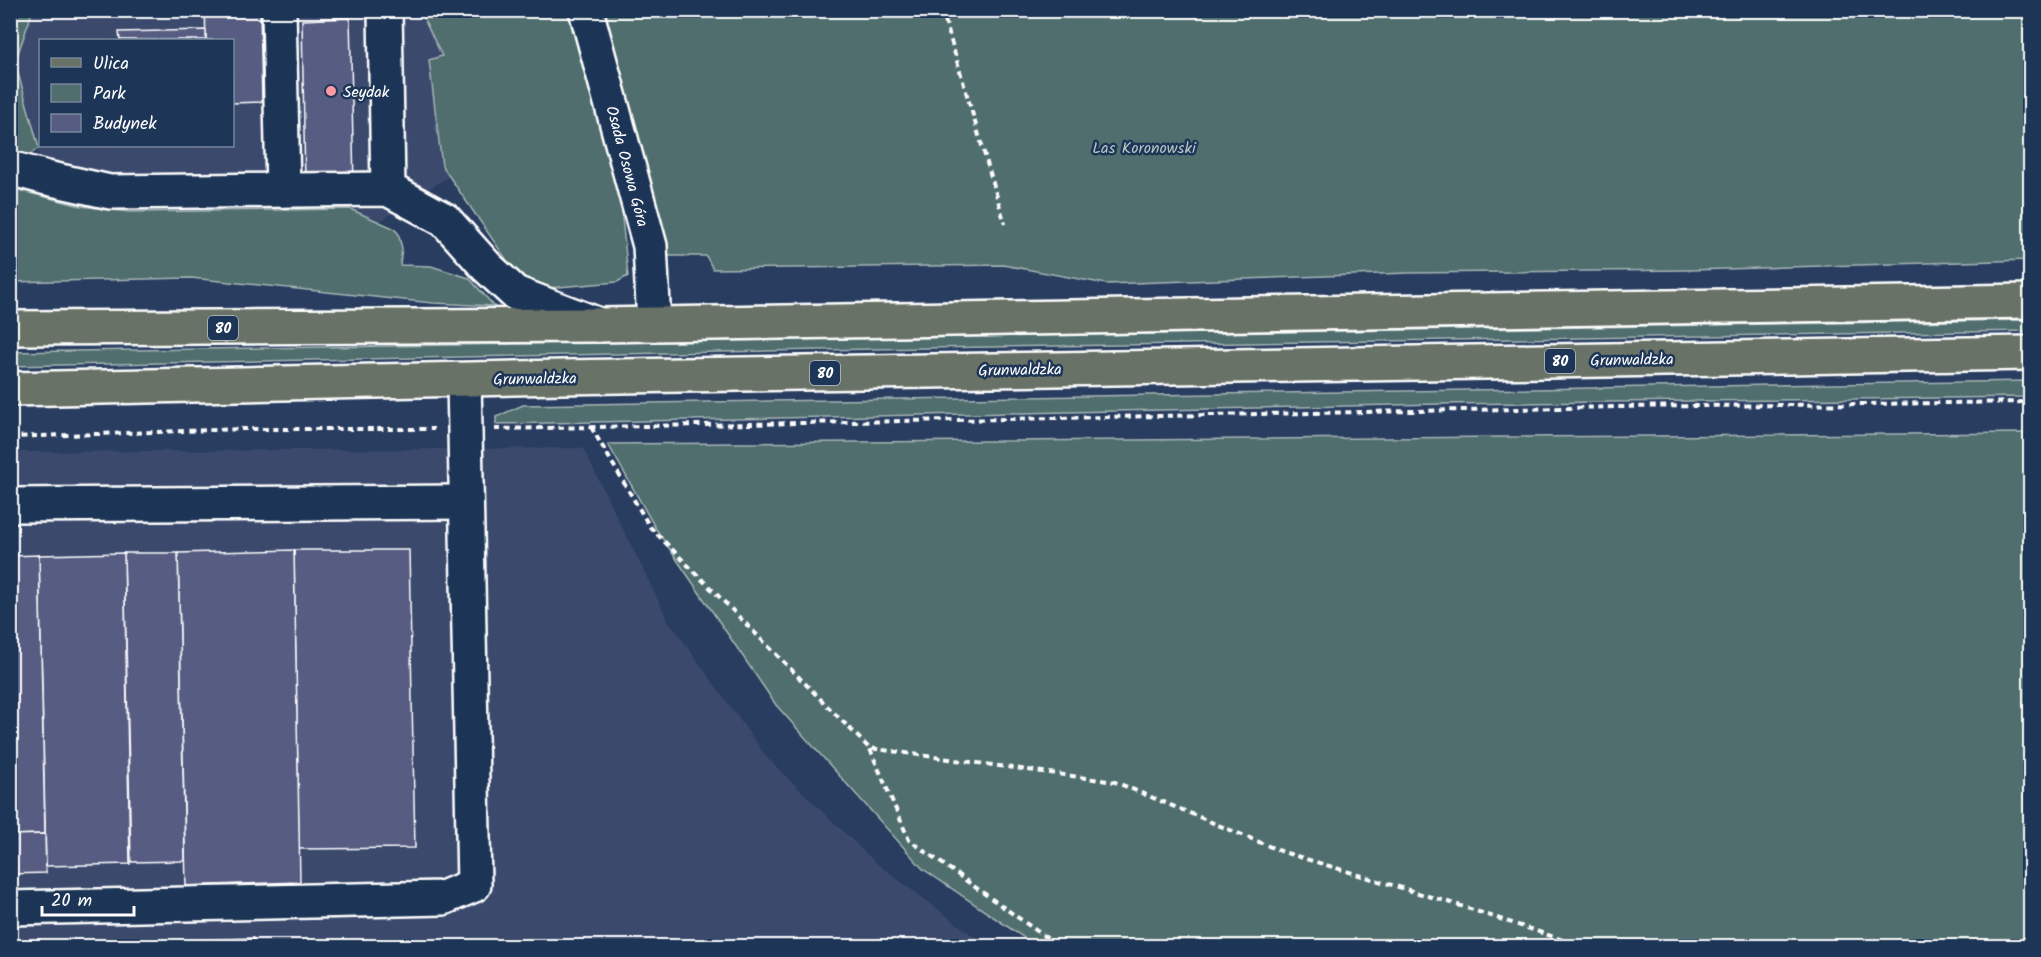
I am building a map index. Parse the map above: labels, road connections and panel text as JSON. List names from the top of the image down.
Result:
{
  "streets": {
    "main road": ["80", "Grunwaldzka"],
    "street": ["Osada Osowa Góra"]
  },
  "crossings": [
    ["Osada Osowa Góra", "80"]
  ],
  "parks": ["Las Koronowski"],
  "places": ["Seydak"],
  "legend": ["Ulica", "Park", "Budynek"],
  "scale_bar": "20 m"
}
